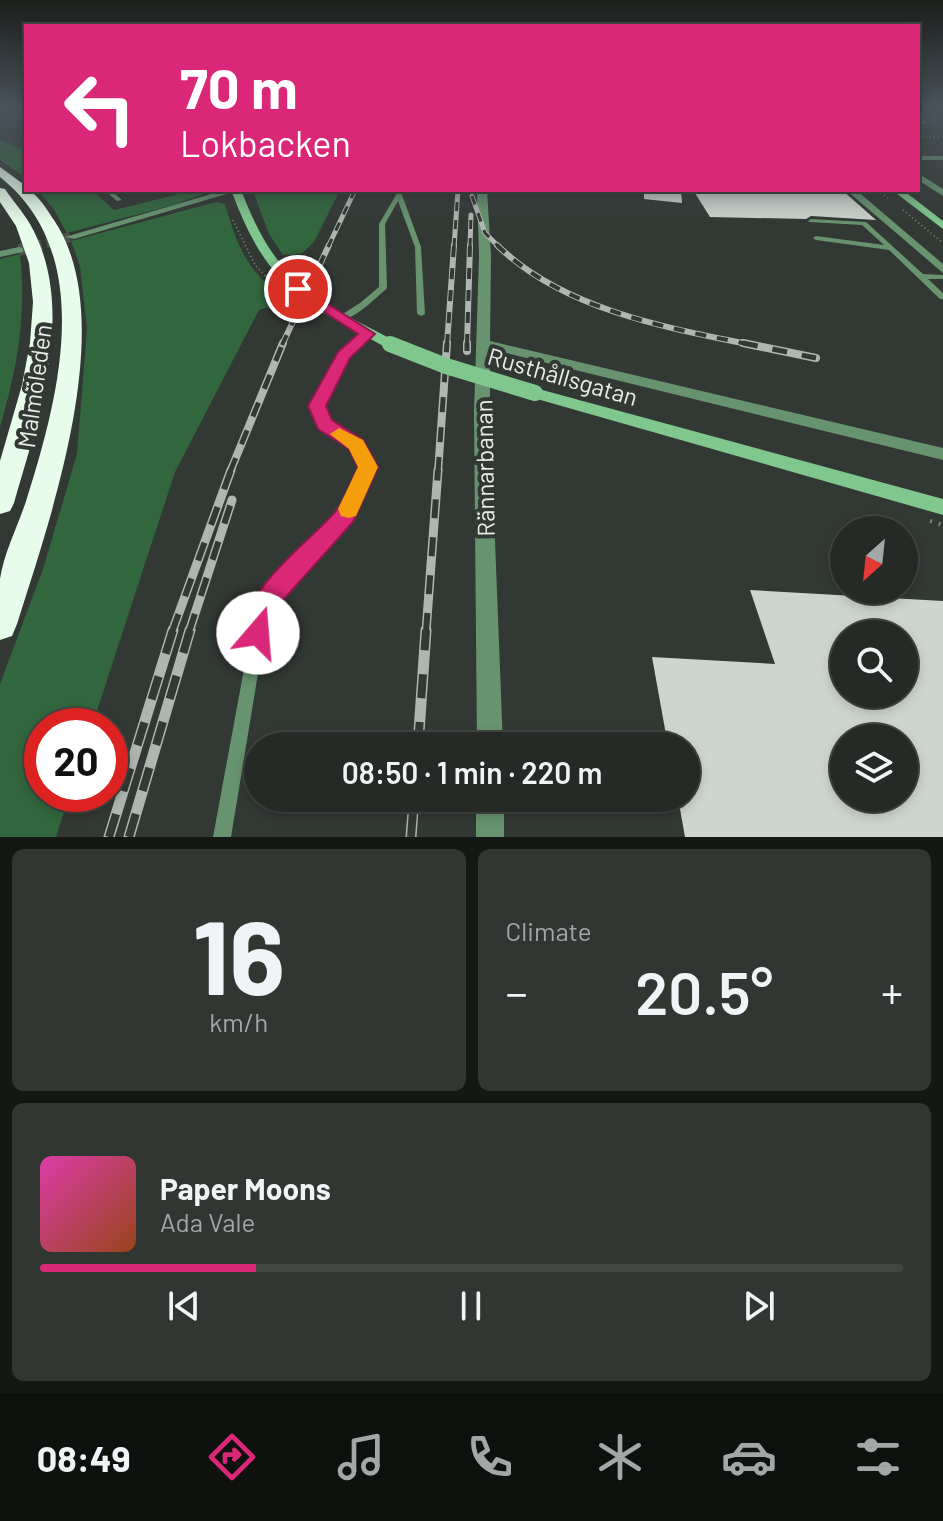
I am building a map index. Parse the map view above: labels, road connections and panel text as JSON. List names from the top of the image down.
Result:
{
  "streets": {
    "highway": ["Malmöleden"],
    "main road": ["Rusthållsgatan"],
    "street": ["Rännarbanan"]
  },
  "crossings": [
    ["Rusthållsgatan", "Rännarbanan"]
  ],
  "north": "bottom left",
  "page": {
    "turn": ["70 m", "Lokbacken"],
    "limit": "20",
    "trip": "08:50 · 1 min · 220 m",
    "tile": [
      ["16", "km/h"],
      "Climate"
    ],
    "heat": ["−", "20.5°", "+"],
    "song": ["Paper Moons", "Ada Vale"],
    "tabs": "08:49"
  }
}
